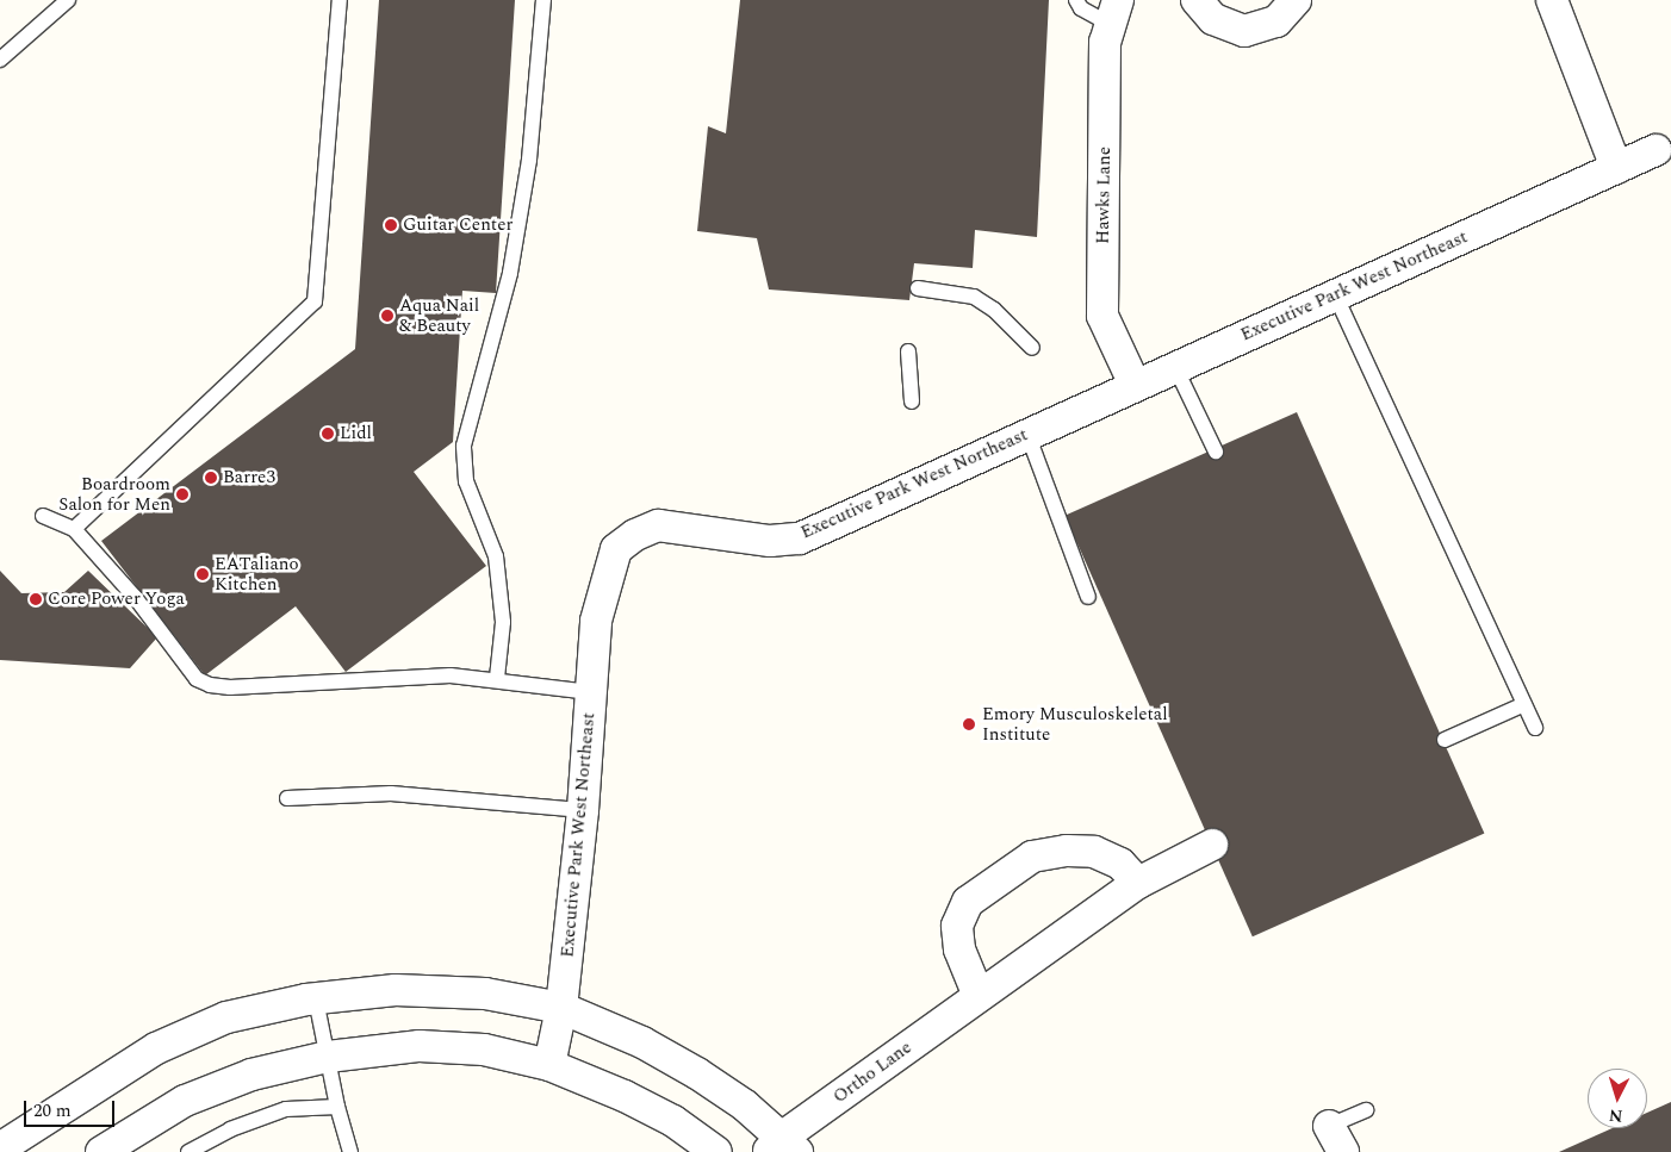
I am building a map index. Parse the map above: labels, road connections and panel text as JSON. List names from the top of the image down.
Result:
{
  "streets": {
    "street": ["Hawks Lane", "Executive Park West Northeast", "Ortho Lane"]
  },
  "crossings": [
    ["Hawks Lane", "Executive Park West Northeast"]
  ],
  "places": [
    "Guitar Center",
    "Aqua Nail & Beauty",
    "Lidl",
    "Barre3",
    "Boardroom Salon for Men",
    "EATaliano Kitchen",
    "Core Power Yoga",
    "Emory Musculoskeletal Institute"
  ],
  "scale_bar": "20 m",
  "north": "bottom"
}
